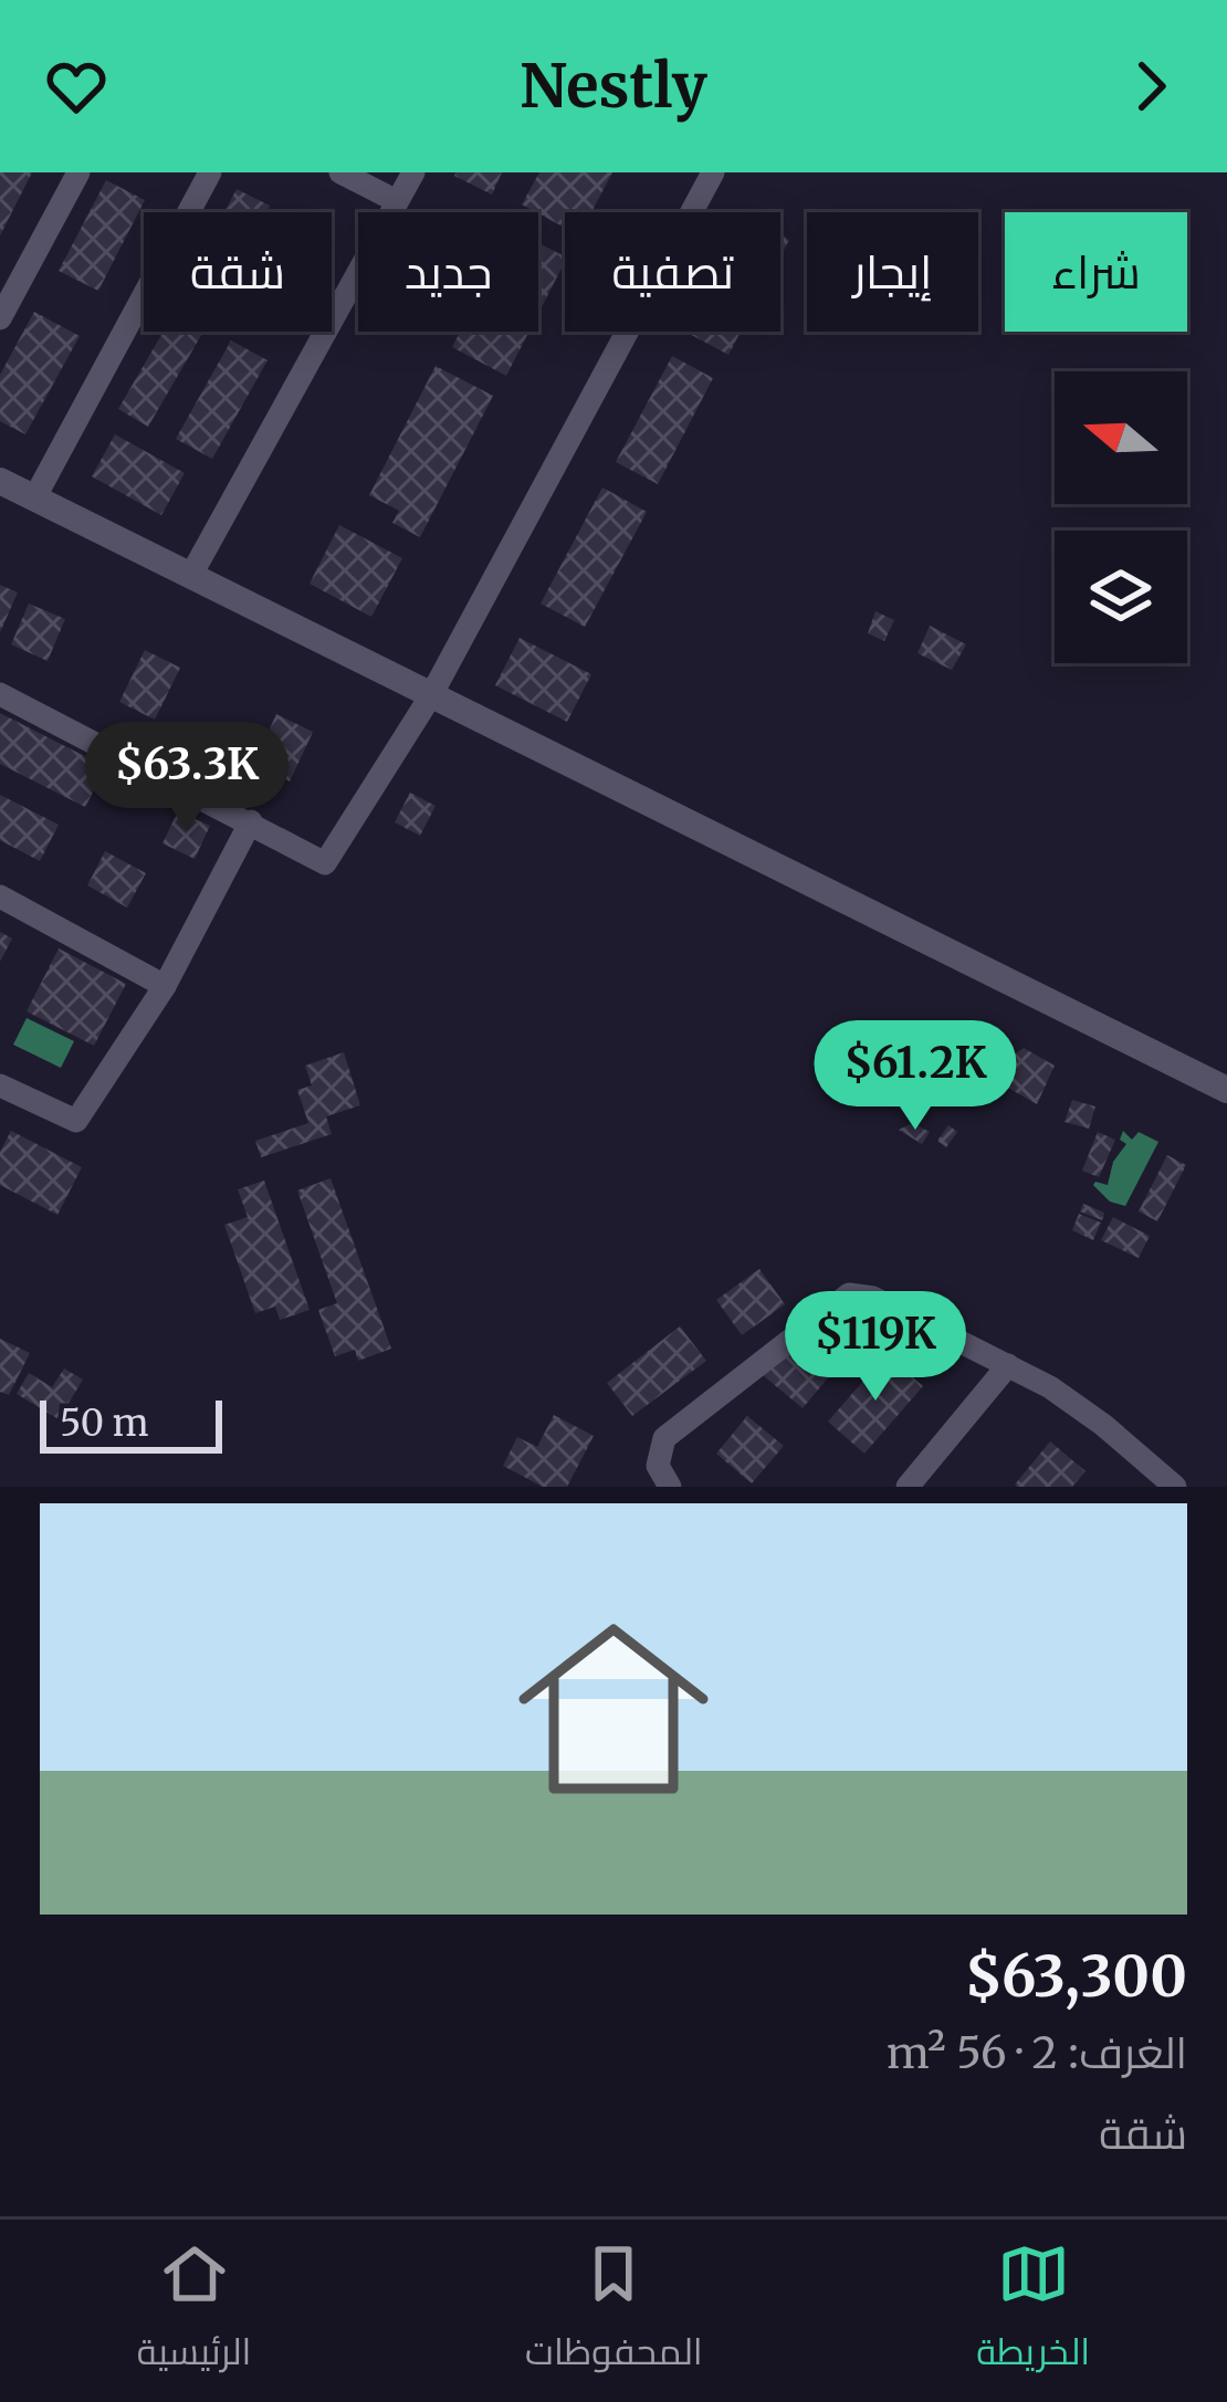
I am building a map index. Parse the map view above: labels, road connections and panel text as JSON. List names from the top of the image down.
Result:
{
  "scale_bar": "50 m",
  "north": "left",
  "page": {
    "header": "Nestly",
    "chip": [
      "شراء",
      "إيجار",
      "تصفية",
      "جديد",
      "شقة"
    ],
    "price": ["$63.3K", "$61.2K", "$119K"],
    "scale": "50 m",
    "list": [
      {
        "name": "$63,300",
        "note": "الغرف: 2 · 56 m² · شقة"
      }
    ],
    "tabs": ["الخريطة", "المحفوظات", "الرئيسية"]
  }
}
